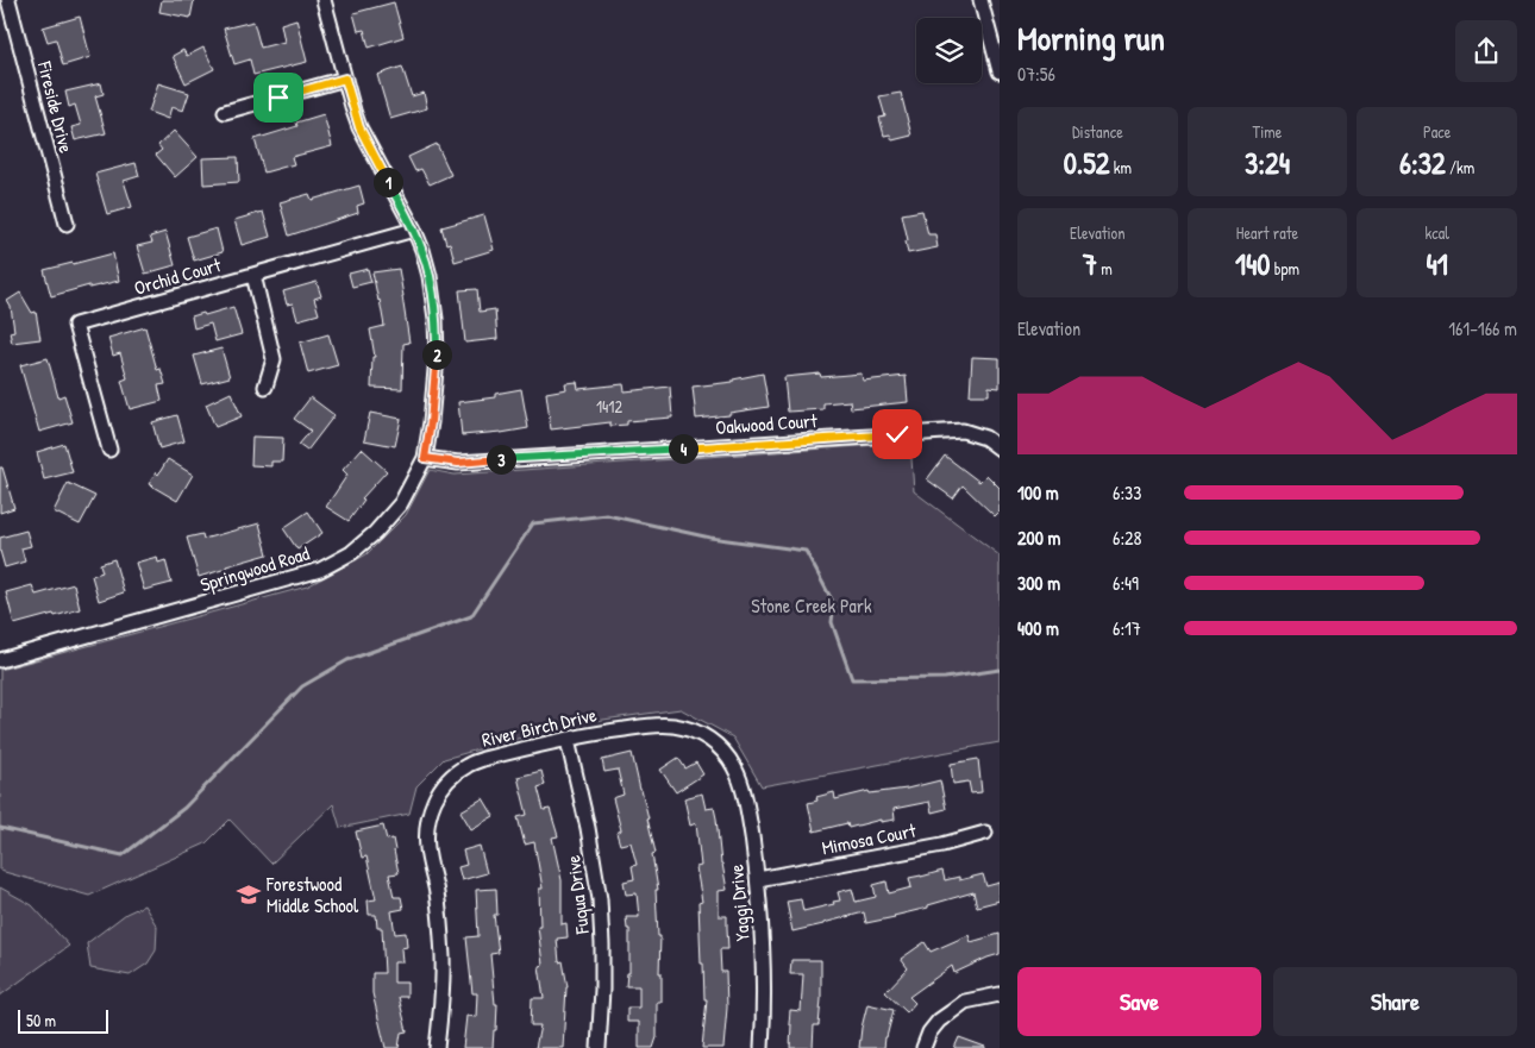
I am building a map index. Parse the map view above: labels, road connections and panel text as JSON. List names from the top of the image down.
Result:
{
  "streets": {
    "street": [
      "Fireside Drive",
      "Orchid Court",
      "Oakwood Court",
      "Springwood Road",
      "River Birch Drive",
      "Mimosa Court",
      "Fuqua Drive",
      "Yaggi Drive"
    ]
  },
  "crossings": [
    ["Orchid Court", "Springwood Road"],
    ["Oakwood Court", "Springwood Road"],
    ["River Birch Drive", "Fuqua Drive"],
    ["River Birch Drive", "Yaggi Drive"],
    ["Mimosa Court", "Yaggi Drive"]
  ],
  "parks": ["Stone Creek Park"],
  "places": {
    "school or university": ["Forestwood Middle School"]
  },
  "house_numbers": ["1412"],
  "scale_bar": "50 m",
  "page": {
    "heading": ["Morning run", "07:56"],
    "stats": [
      ["Distance", "0.52 km"],
      ["Time", "3:24"],
      ["Pace", "6:32 /km"],
      ["Elevation", "7 m"],
      ["Heart rate", "140 bpm"],
      ["kcal", "41"]
    ],
    "pins": [
      "1",
      "2",
      "4",
      "3"
    ],
    "chart": ["Elevation", "161–166 m"],
    "list": [
      {
        "name": "100 m",
        "note": "6:33"
      },
      {
        "name": "200 m",
        "note": "6:28"
      },
      {
        "name": "300 m",
        "note": "6:49"
      },
      {
        "name": "400 m",
        "note": "6:17"
      }
    ],
    "buttons": ["Save", "Share"],
    "scale": "50 m"
  }
}
